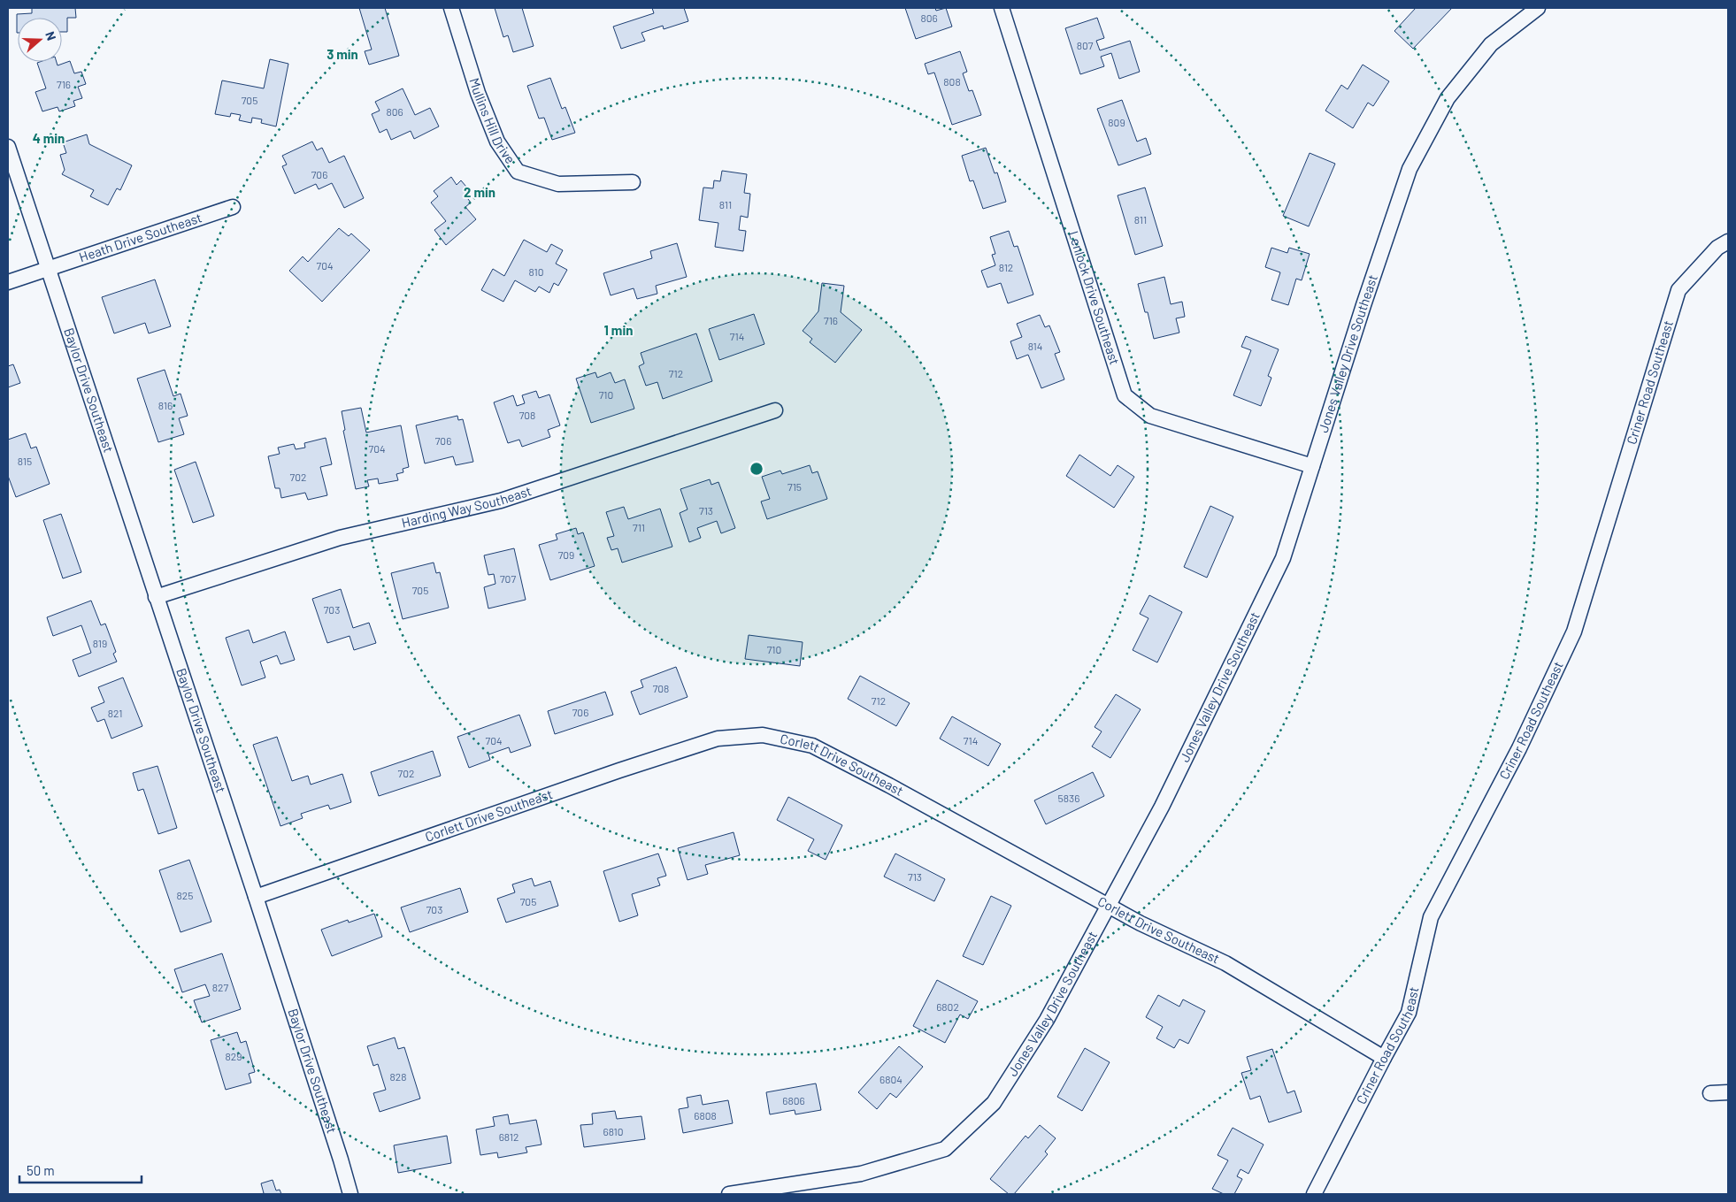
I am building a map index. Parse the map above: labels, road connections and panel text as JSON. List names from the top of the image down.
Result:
{
  "streets": {
    "street": [
      "Mullins Hill Drive",
      "Heath Drive Southeast",
      "Lenlock Drive Southeast",
      "Jones Valley Drive Southeast",
      "Criner Road Southeast",
      "Baylor Drive Southeast",
      "Harding Way Southeast",
      "Corlett Drive Southeast"
    ]
  },
  "crossings": [
    ["Heath Drive Southeast", "Baylor Drive Southeast"],
    ["Lenlock Drive Southeast", "Jones Valley Drive Southeast"],
    ["Jones Valley Drive Southeast", "Corlett Drive Southeast"],
    ["Criner Road Southeast", "Corlett Drive Southeast"],
    ["Baylor Drive Southeast", "Harding Way Southeast"],
    ["Baylor Drive Southeast", "Corlett Drive Southeast"]
  ],
  "house_numbers": [
    "806",
    "807",
    "808",
    "716",
    "705",
    "806",
    "809",
    "706",
    "811",
    "811",
    "704",
    "812",
    "810",
    "716",
    "714",
    "814",
    "712",
    "710",
    "816",
    "708",
    "706",
    "704",
    "815",
    "702",
    "715",
    "713",
    "711",
    "709",
    "707",
    "705",
    "703",
    "819",
    "710",
    "708",
    "712",
    "706",
    "821",
    "704",
    "714",
    "702",
    "5836",
    "713",
    "825",
    "705",
    "703",
    "827",
    "6802",
    "829",
    "828",
    "6804",
    "6806",
    "6808",
    "6810",
    "6812"
  ],
  "scale_bar": "50 m",
  "north": "right",
  "rings": [
    "3 min",
    "4 min",
    "2 min",
    "1 min"
  ]
}
